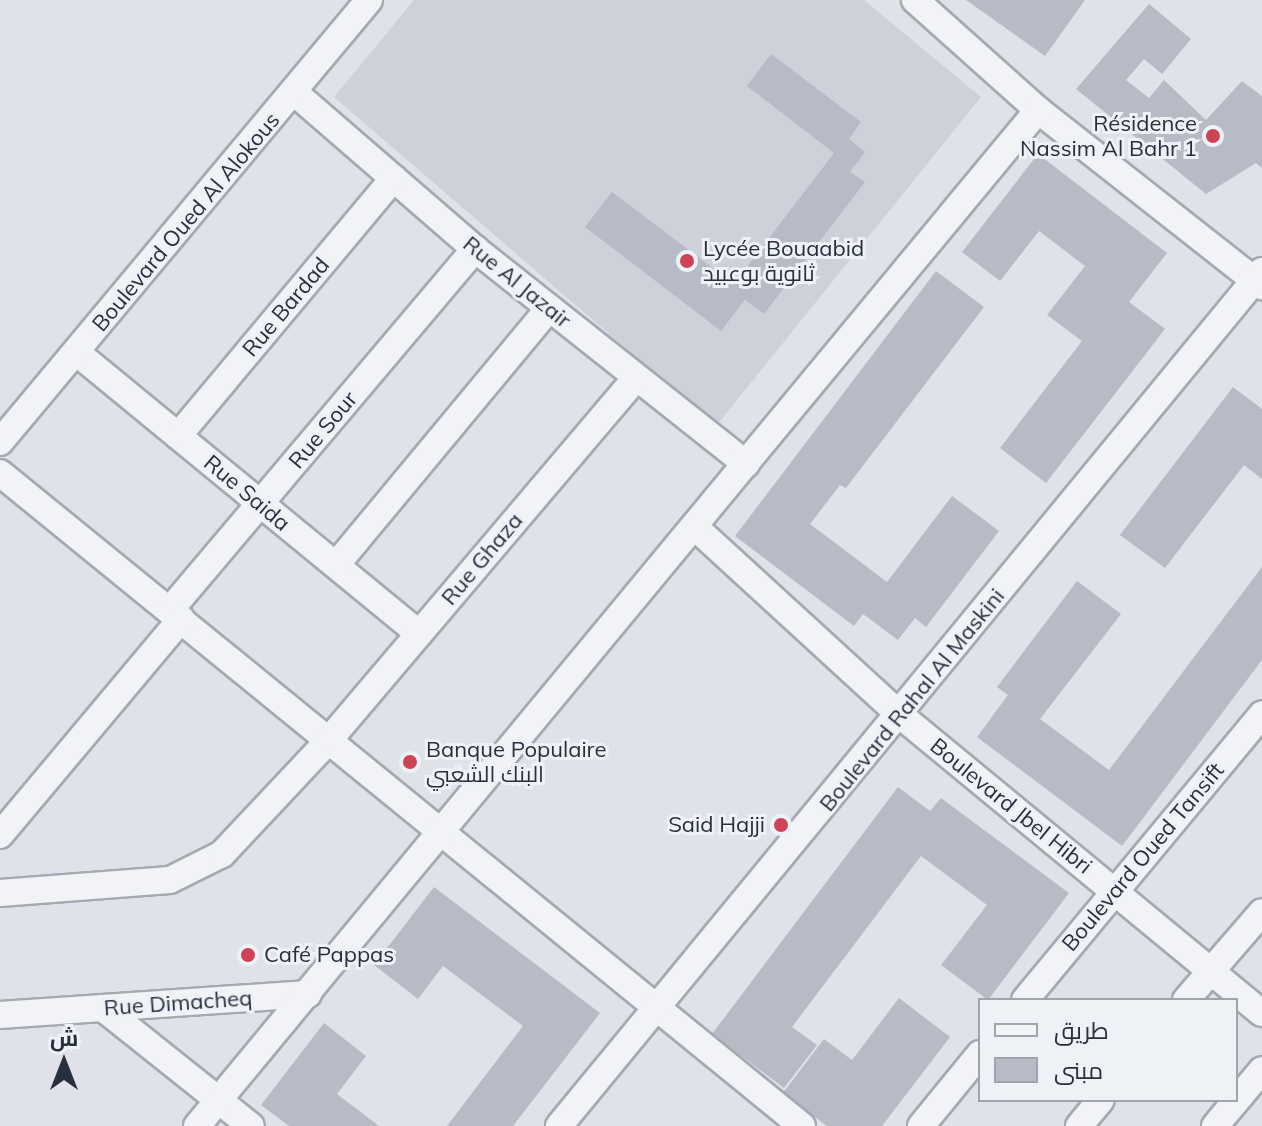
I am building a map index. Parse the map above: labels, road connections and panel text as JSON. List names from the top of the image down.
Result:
{
  "streets": {
    "street": [
      "Boulevard Oued Al Alokous",
      "Rue Al Jazair",
      "Rue Bardad",
      "Rue Sour",
      "Rue Saida",
      "Rue Ghaza",
      "Boulevard Rahal Al Maskini",
      "Boulevard Jbel Hibri",
      "Boulevard Oued Tansift",
      "Rue Dimacheq"
    ]
  },
  "crossings": [
    ["Boulevard Oued Al Alokous", "Rue Al Jazair"],
    ["Boulevard Oued Al Alokous", "Rue Saida"],
    ["Rue Al Jazair", "Rue Bardad"],
    ["Rue Al Jazair", "Rue Sour"],
    ["Rue Al Jazair", "Rue Ghaza"],
    ["Rue Bardad", "Rue Saida"],
    ["Rue Sour", "Rue Saida"],
    ["Rue Saida", "Rue Ghaza"],
    ["Boulevard Rahal Al Maskini", "Boulevard Jbel Hibri"],
    ["Boulevard Jbel Hibri", "Boulevard Oued Tansift"]
  ],
  "places": [
    "Résidence Nassim Al Bahr 1",
    "Lycée Bouaabid ثانوية بوعبيد",
    "Banque Populaire البنك الشعبي",
    "Said Hajji",
    "Café Pappas"
  ],
  "legend": ["طريق", "مبنى"],
  "north": "top"
}
